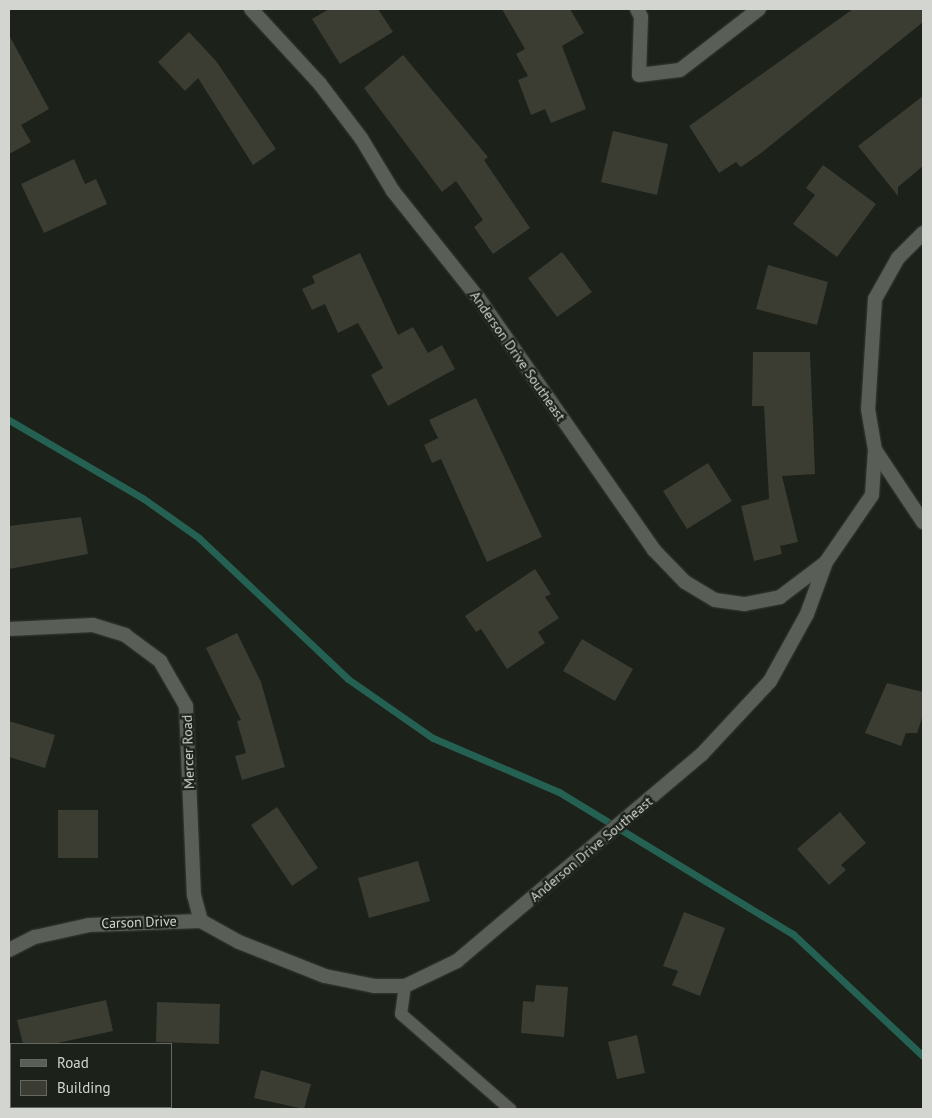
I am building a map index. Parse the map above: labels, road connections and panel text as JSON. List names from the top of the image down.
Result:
{
  "streets": {
    "street": ["Anderson Drive Southeast", "Mercer Road", "Carson Drive"]
  },
  "crossings": [
    ["Anderson Drive Southeast", "Carson Drive"],
    ["Mercer Road", "Carson Drive"]
  ],
  "legend": ["Road", "Building"]
}
